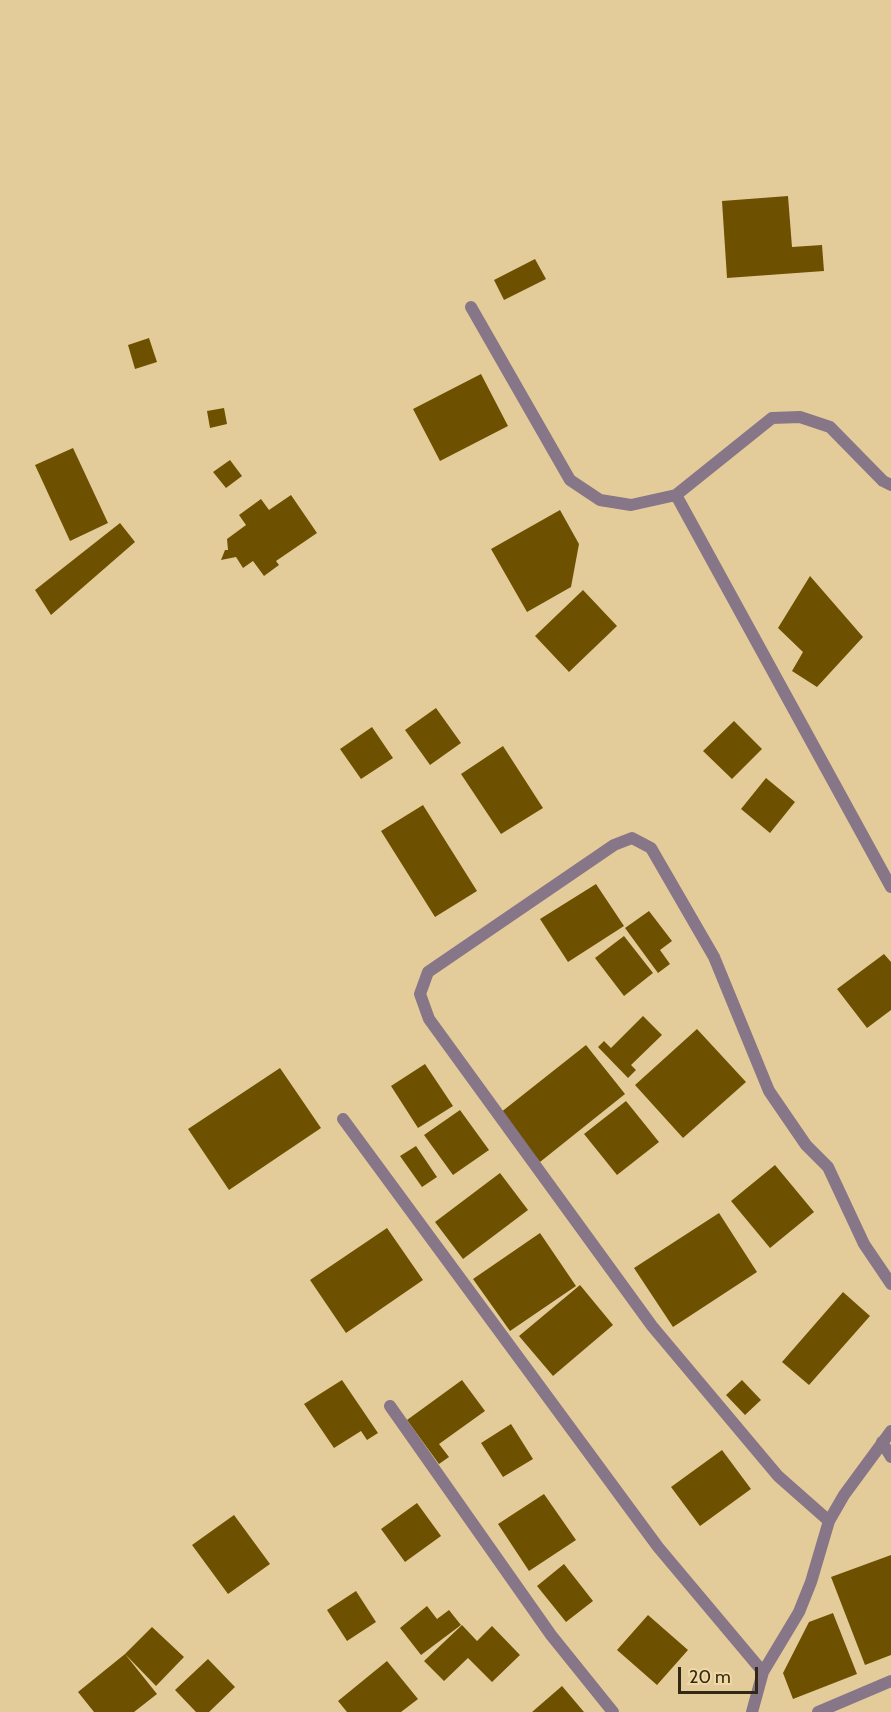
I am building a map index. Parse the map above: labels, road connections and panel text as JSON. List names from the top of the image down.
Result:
{
  "scale_bar": "20 m"
}
